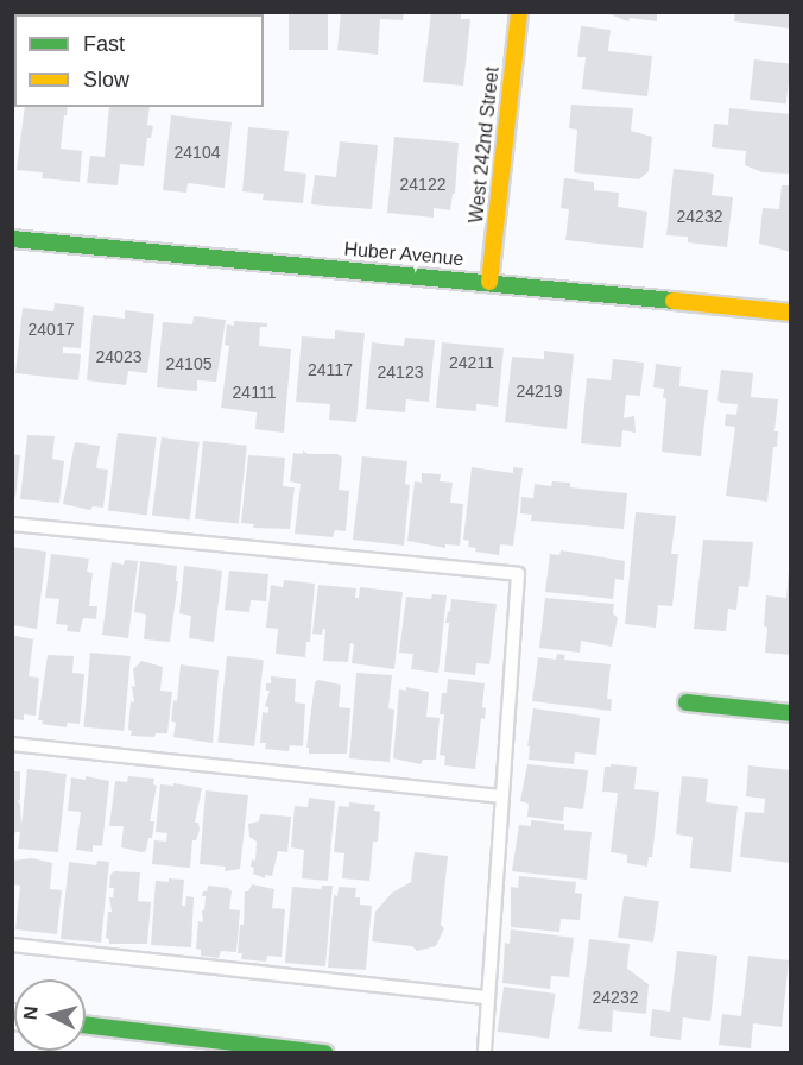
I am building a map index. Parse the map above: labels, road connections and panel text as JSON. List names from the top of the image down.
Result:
{
  "streets": {
    "street": ["West 242nd Street", "Huber Avenue"]
  },
  "crossings": [
    ["West 242nd Street", "Huber Avenue"]
  ],
  "house_numbers": [
    "24104",
    "24122",
    "24232",
    "24017",
    "24023",
    "24211",
    "24105",
    "24117",
    "24123",
    "24219",
    "24111",
    "24232"
  ],
  "legend": ["Fast", "Slow"],
  "north": "left"
}
